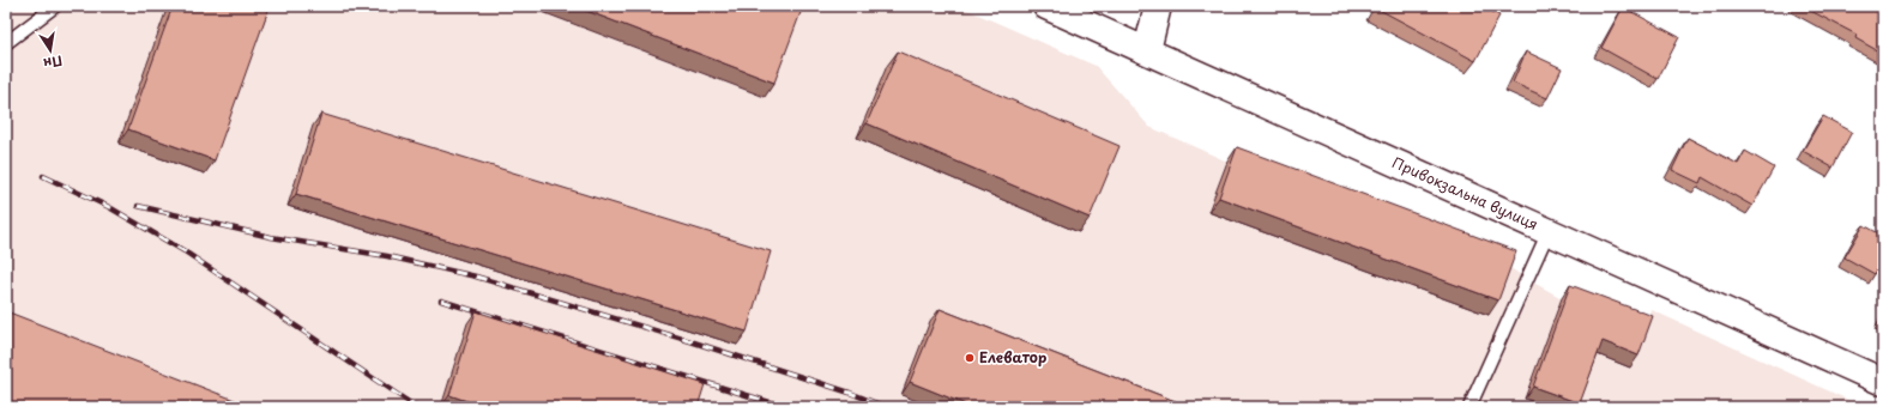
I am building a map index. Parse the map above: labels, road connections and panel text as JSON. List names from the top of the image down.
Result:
{
  "streets": {
    "street": ["Привокзальна вулиця"]
  },
  "places": ["Елеватор"],
  "north": "bottom"
}
